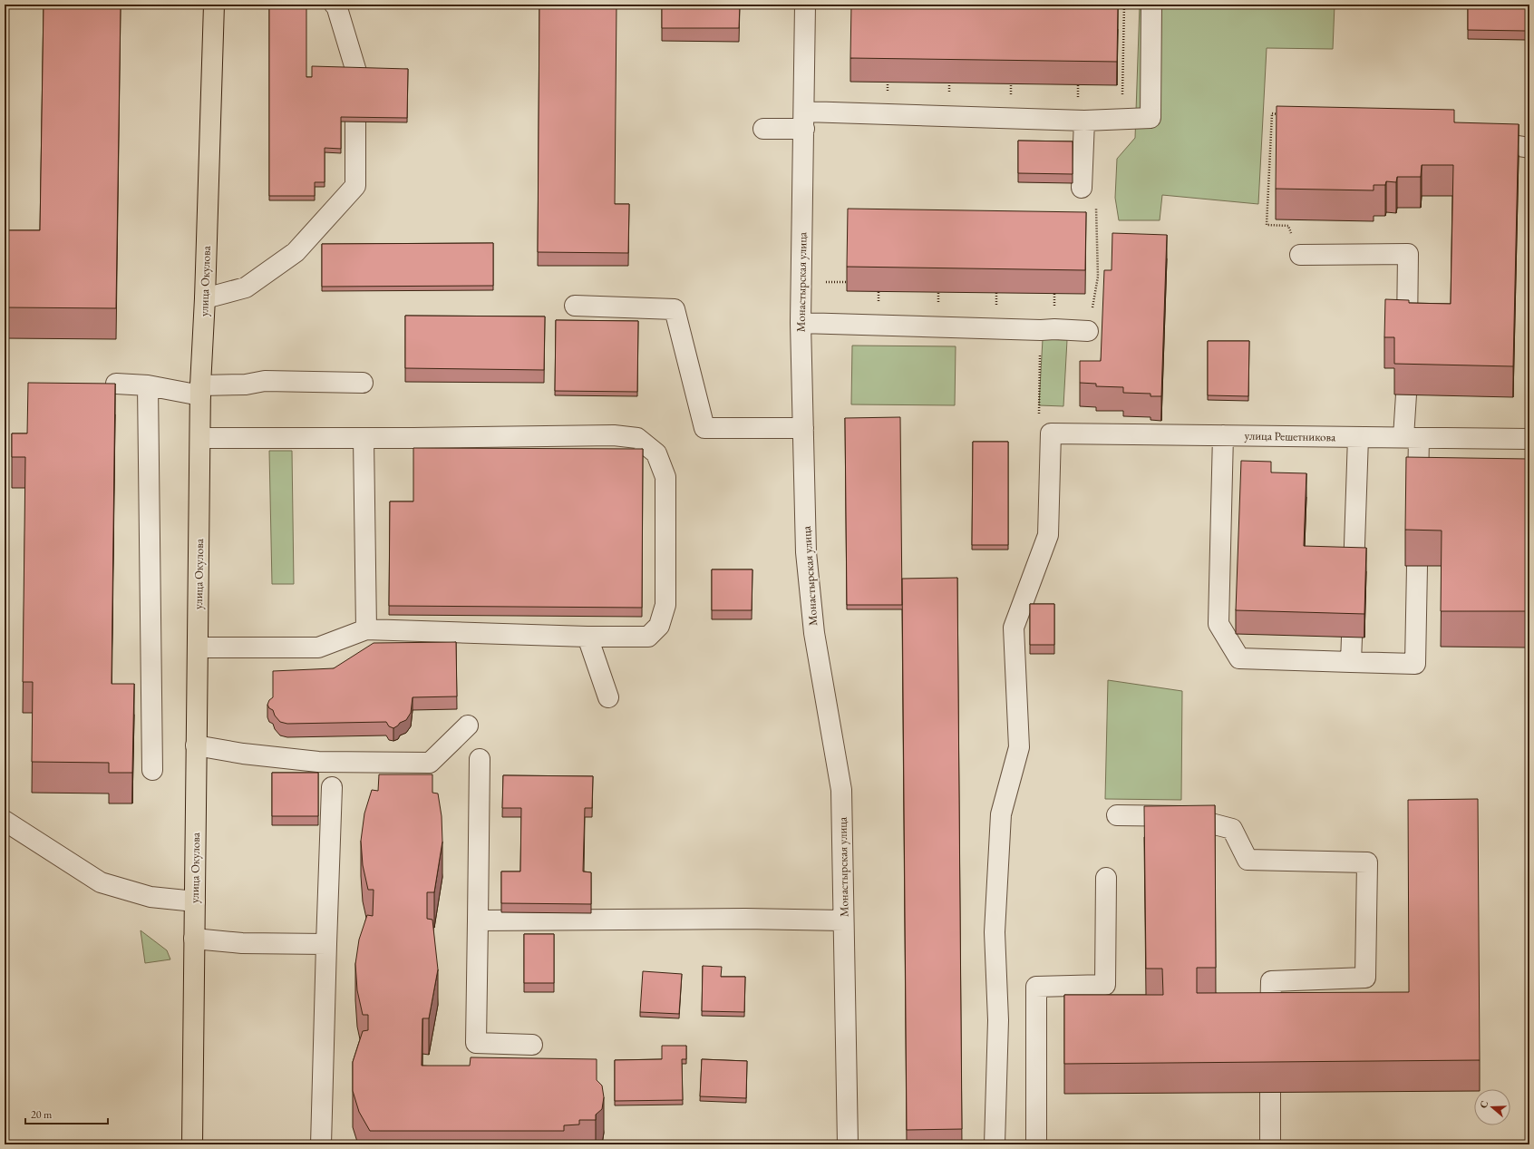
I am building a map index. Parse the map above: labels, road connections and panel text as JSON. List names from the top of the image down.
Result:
{
  "streets": {
    "main road": ["улица Окулова"],
    "street": ["Монастырская улица", "улица Решетникова"]
  },
  "scale_bar": "20 m",
  "north": "left"
}
